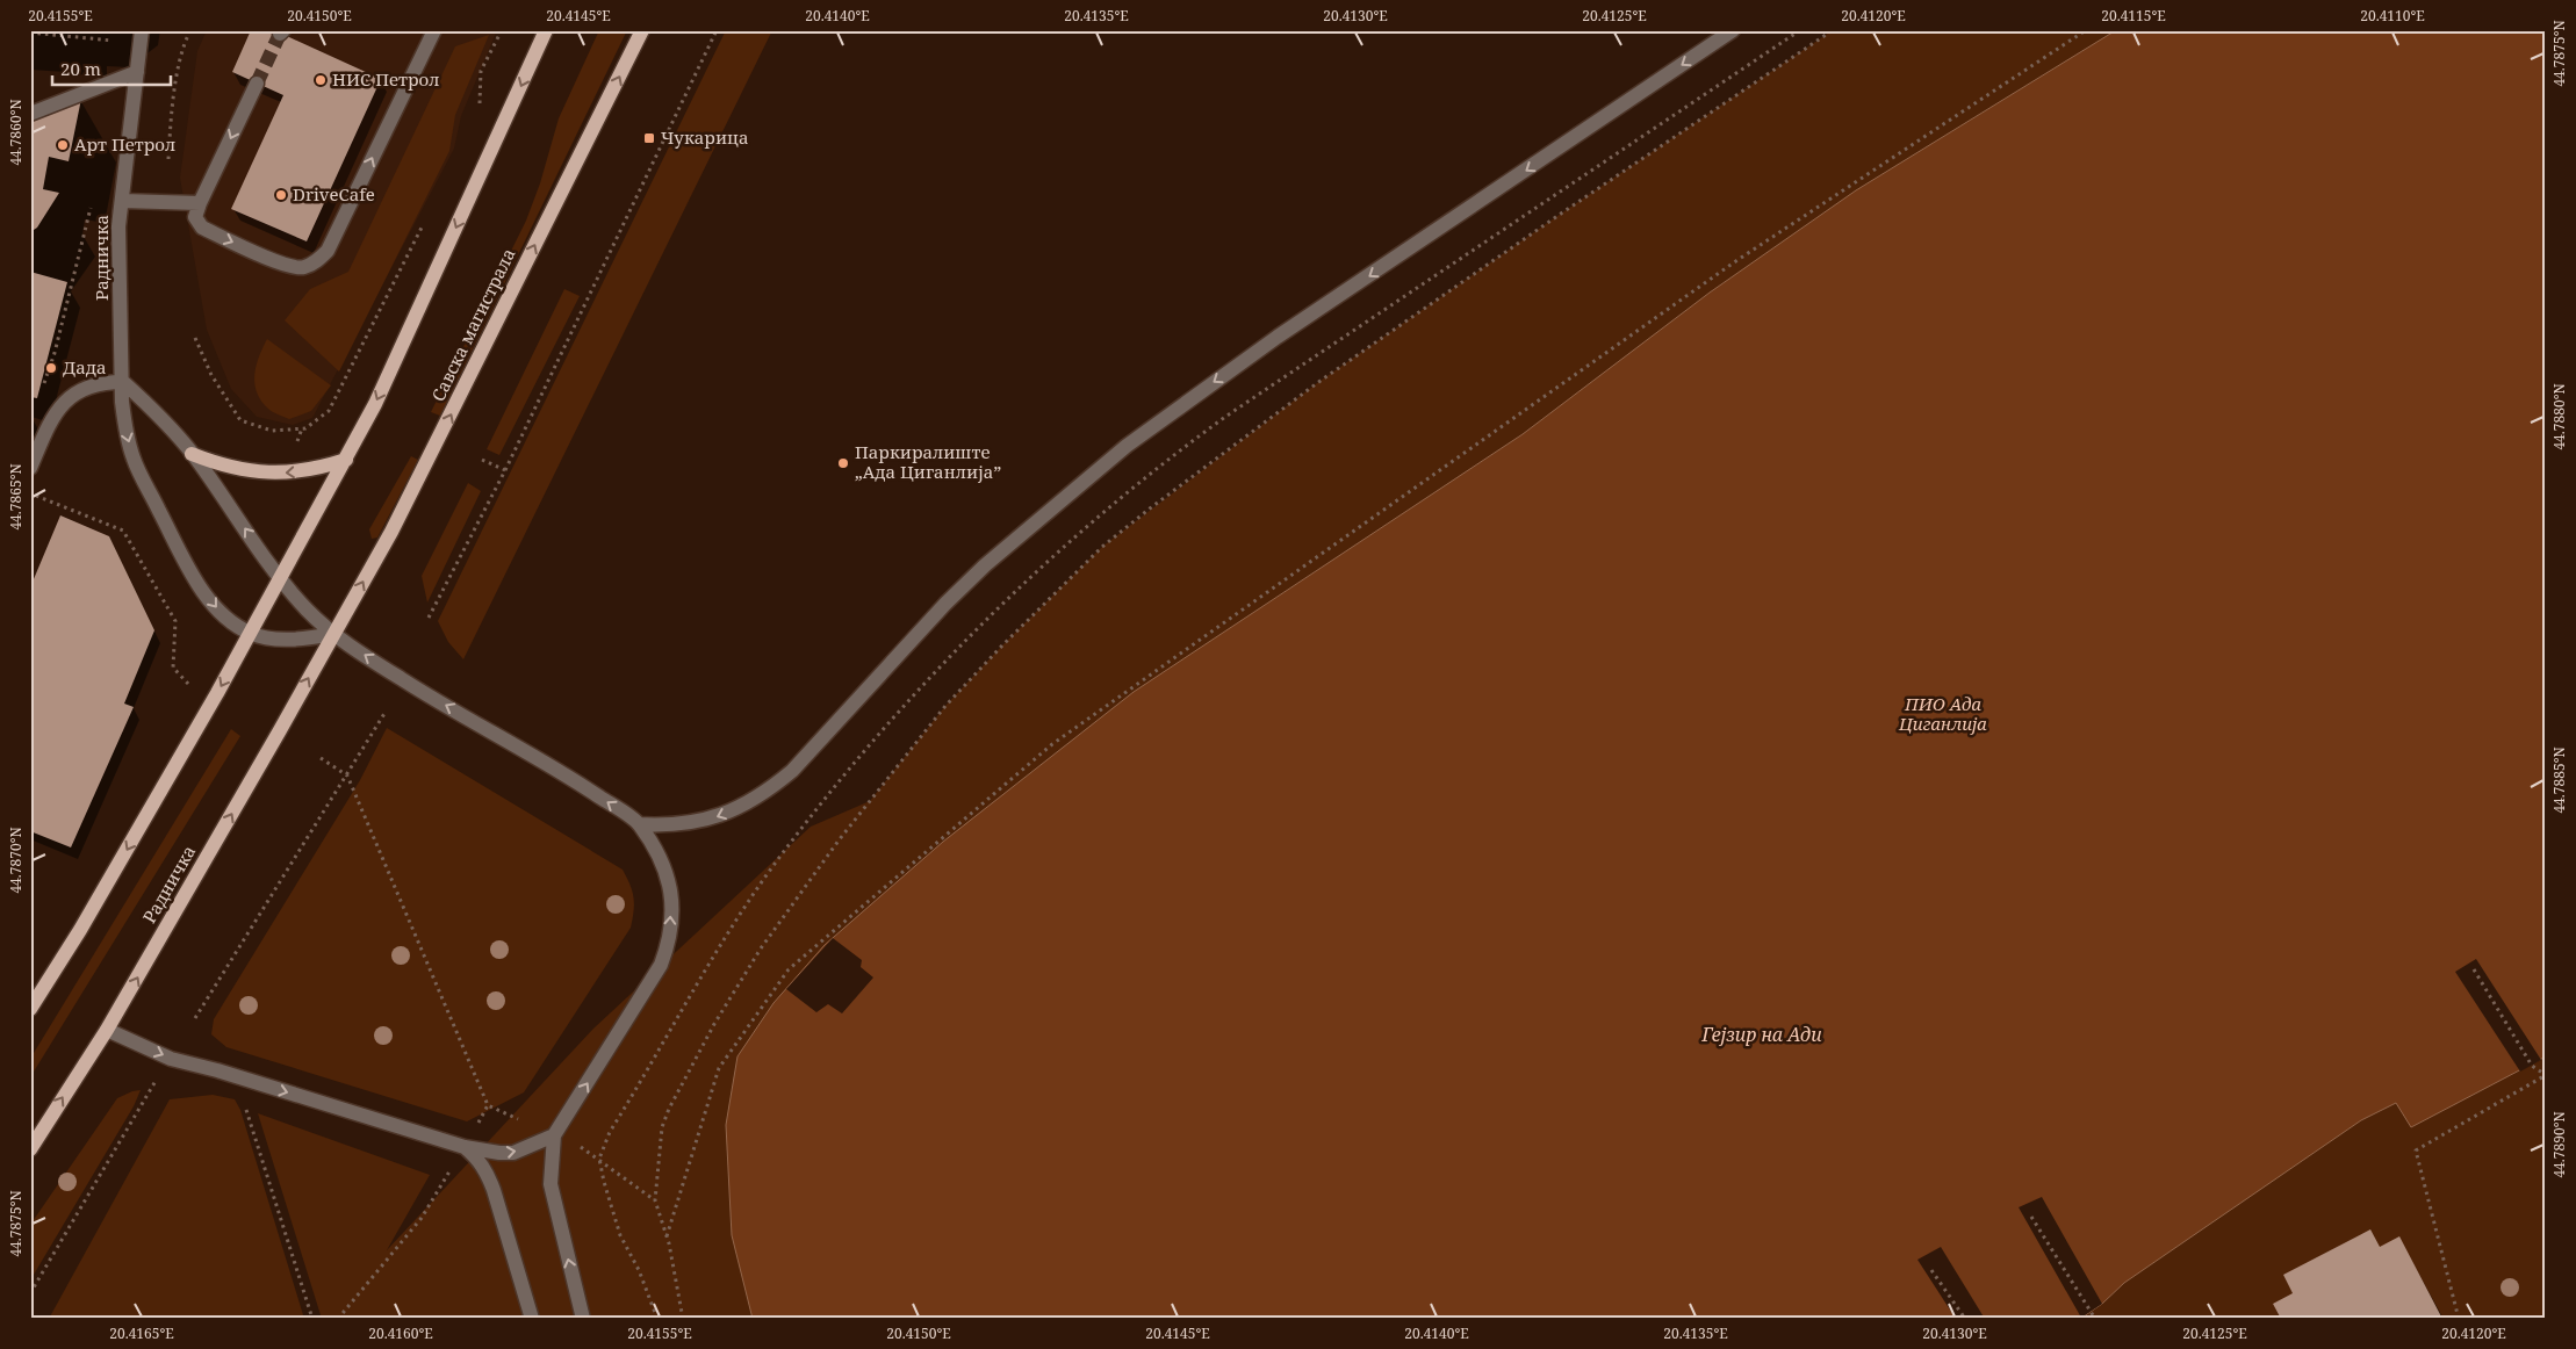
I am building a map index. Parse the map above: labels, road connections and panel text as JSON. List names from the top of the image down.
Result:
{
  "streets": {
    "main road": ["Радничка", "Савска магистрала"]
  },
  "crossings": [
    ["Радничка", "Савска магистрала"]
  ],
  "water": ["Гејзир на Ади"],
  "parks": ["ПИО Ада Циганлија"],
  "places": {
    "other": [
      "НИС Петрол",
      "Арт Петрол",
      "DriveCafe",
      "Дада",
      "Паркиралиште „Ада Циганлија”"
    ],
    "transit": ["Чукарица"]
  },
  "scale_bar": "20 m",
  "coordinates": [
    "20.4155°E",
    "20.4150°E",
    "20.4145°E",
    "20.4140°E",
    "20.4135°E",
    "20.4130°E",
    "20.4125°E",
    "20.4120°E",
    "20.4115°E",
    "20.4110°E",
    "44.7875°N",
    "44.7860°N",
    "44.7880°N",
    "44.7865°N",
    "44.7885°N",
    "44.7870°N",
    "44.7890°N",
    "20.4165°E",
    "20.4160°E"
  ]
}
